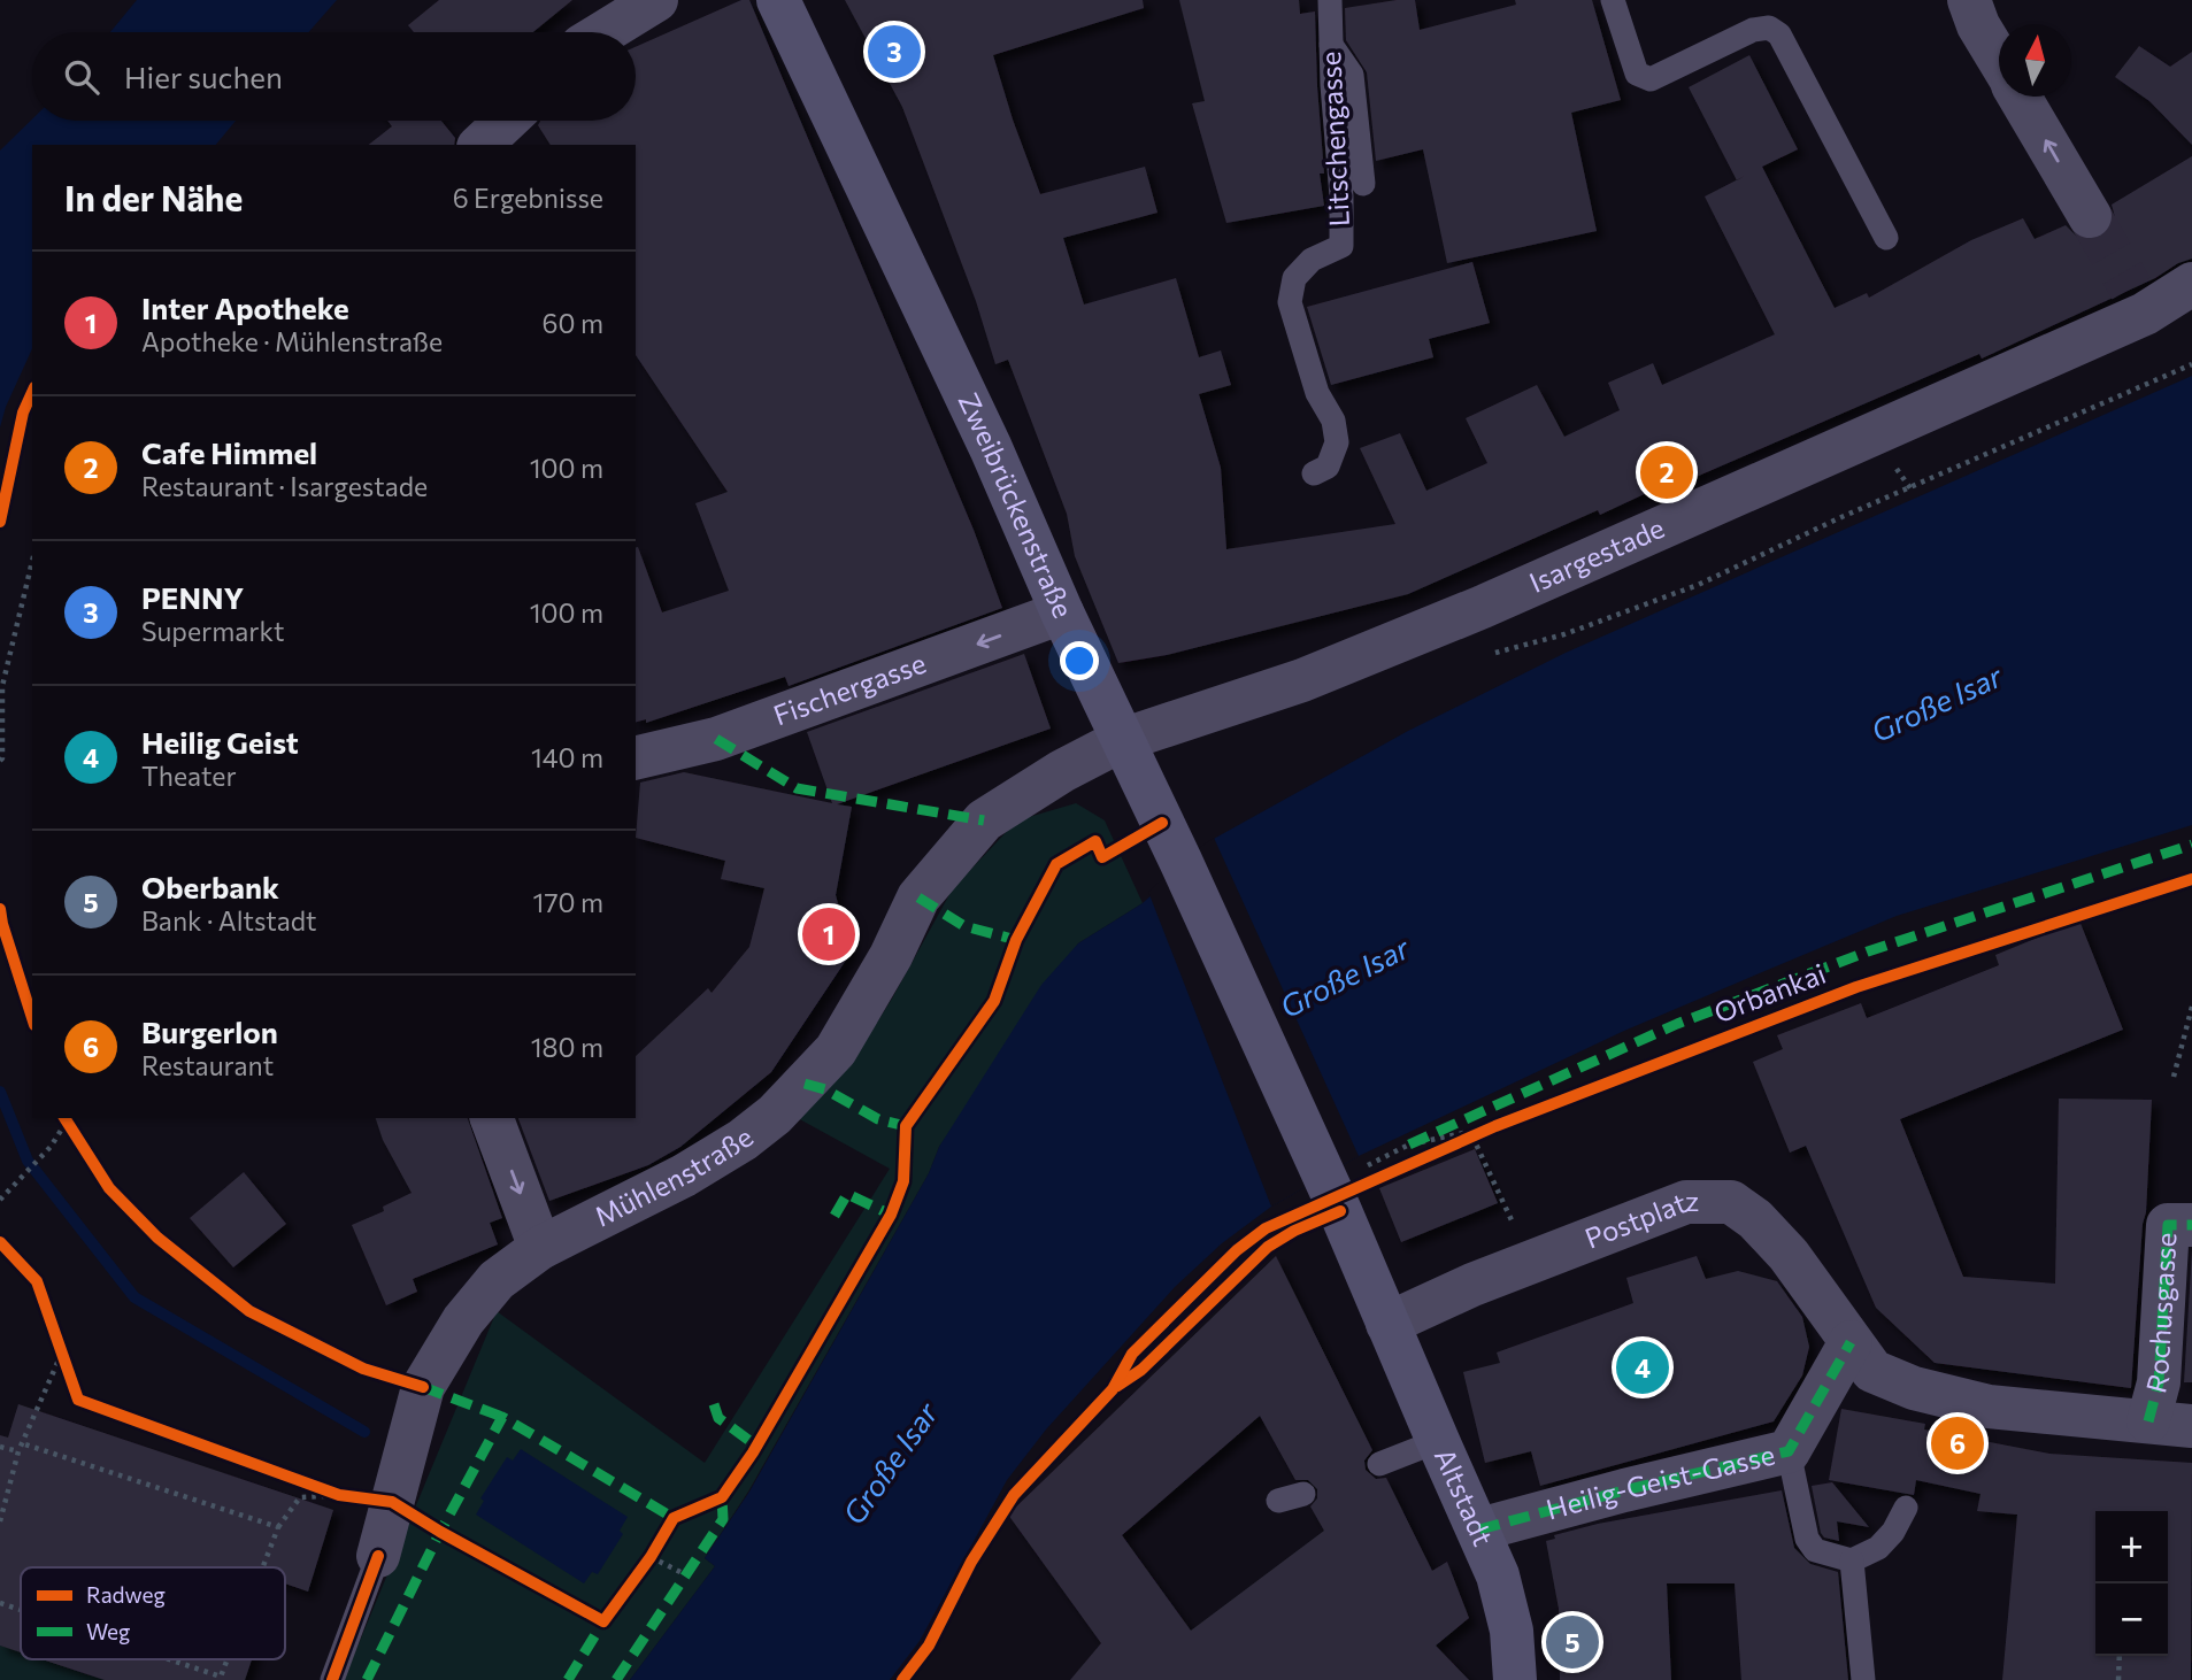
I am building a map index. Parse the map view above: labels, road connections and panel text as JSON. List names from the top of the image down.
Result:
{
  "streets": {
    "street": [
      "Zweibrückenstraße",
      "Isargestade",
      "Fischergasse",
      "Mühlenstraße",
      "Postplatz",
      "Rochusgasse",
      "Heilig-Geist-Gasse",
      "Altstadt"
    ],
    "lane": ["Litschengasse"],
    "cycle path": ["Orbankai"]
  },
  "crossings": [
    ["Zweibrückenstraße", "Isargestade"],
    ["Zweibrückenstraße", "Fischergasse"],
    ["Zweibrückenstraße", "Mühlenstraße"],
    ["Zweibrückenstraße", "Postplatz"],
    ["Zweibrückenstraße", "Altstadt"],
    ["Isargestade", "Mühlenstraße"],
    ["Postplatz", "Heilig-Geist-Gasse"],
    ["Postplatz", "Altstadt"],
    ["Heilig-Geist-Gasse", "Altstadt"]
  ],
  "one_way": ["Fischergasse"],
  "water": ["Große Isar"],
  "legend": ["Radweg", "Weg"],
  "north": "top",
  "page": {
    "pins": [
      "3",
      "2",
      "1",
      "4",
      "6",
      "5"
    ],
    "search": "Hier suchen",
    "heading": ["In der Nähe", "6 Ergebnisse"],
    "list": [
      {
        "mark": "1",
        "name": "Inter Apotheke",
        "note": "Apotheke · Mühlenstraße",
        "value": "60 m"
      },
      {
        "mark": "2",
        "name": "Cafe Himmel",
        "note": "Restaurant · Isargestade",
        "value": "100 m"
      },
      {
        "mark": "3",
        "name": "PENNY",
        "note": "Supermarkt",
        "value": "100 m"
      },
      {
        "mark": "4",
        "name": "Heilig Geist",
        "note": "Theater",
        "value": "140 m"
      },
      {
        "mark": "5",
        "name": "Oberbank",
        "note": "Bank · Altstadt",
        "value": "170 m"
      },
      {
        "mark": "6",
        "name": "Burgerlon",
        "note": "Restaurant",
        "value": "180 m"
      }
    ],
    "map_buttons": ["+", "−"]
  }
}
